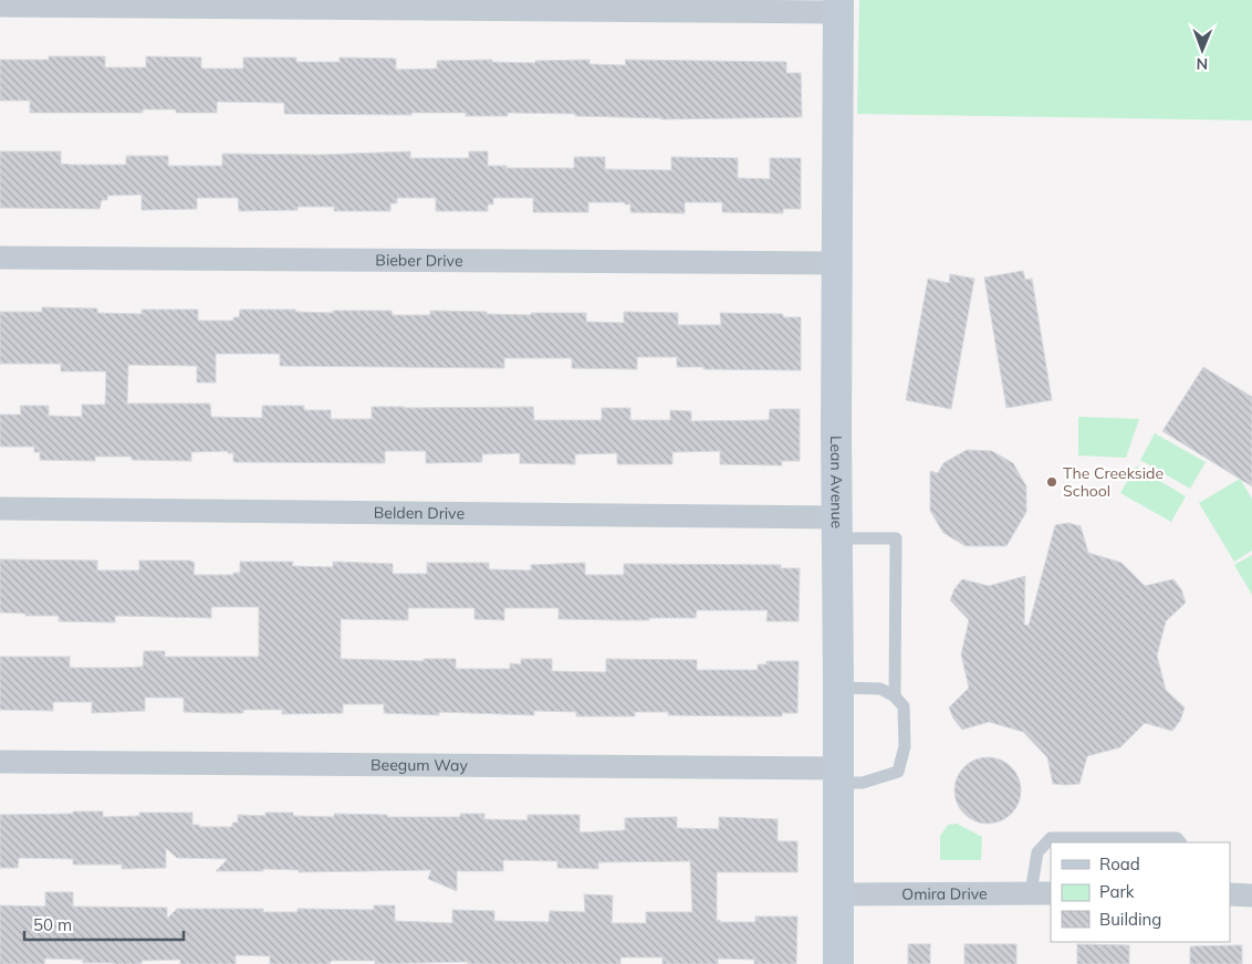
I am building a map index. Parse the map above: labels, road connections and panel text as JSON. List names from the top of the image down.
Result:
{
  "streets": {
    "street": [
      "Bieber Drive",
      "Lean Avenue",
      "Belden Drive",
      "Beegum Way",
      "Omira Drive"
    ]
  },
  "crossings": [
    ["Bieber Drive", "Lean Avenue"],
    ["Lean Avenue", "Belden Drive"],
    ["Lean Avenue", "Beegum Way"],
    ["Lean Avenue", "Omira Drive"]
  ],
  "places": ["The Creekside School"],
  "legend": ["Road", "Park", "Building"],
  "scale_bar": "50 m",
  "north": "bottom"
}
